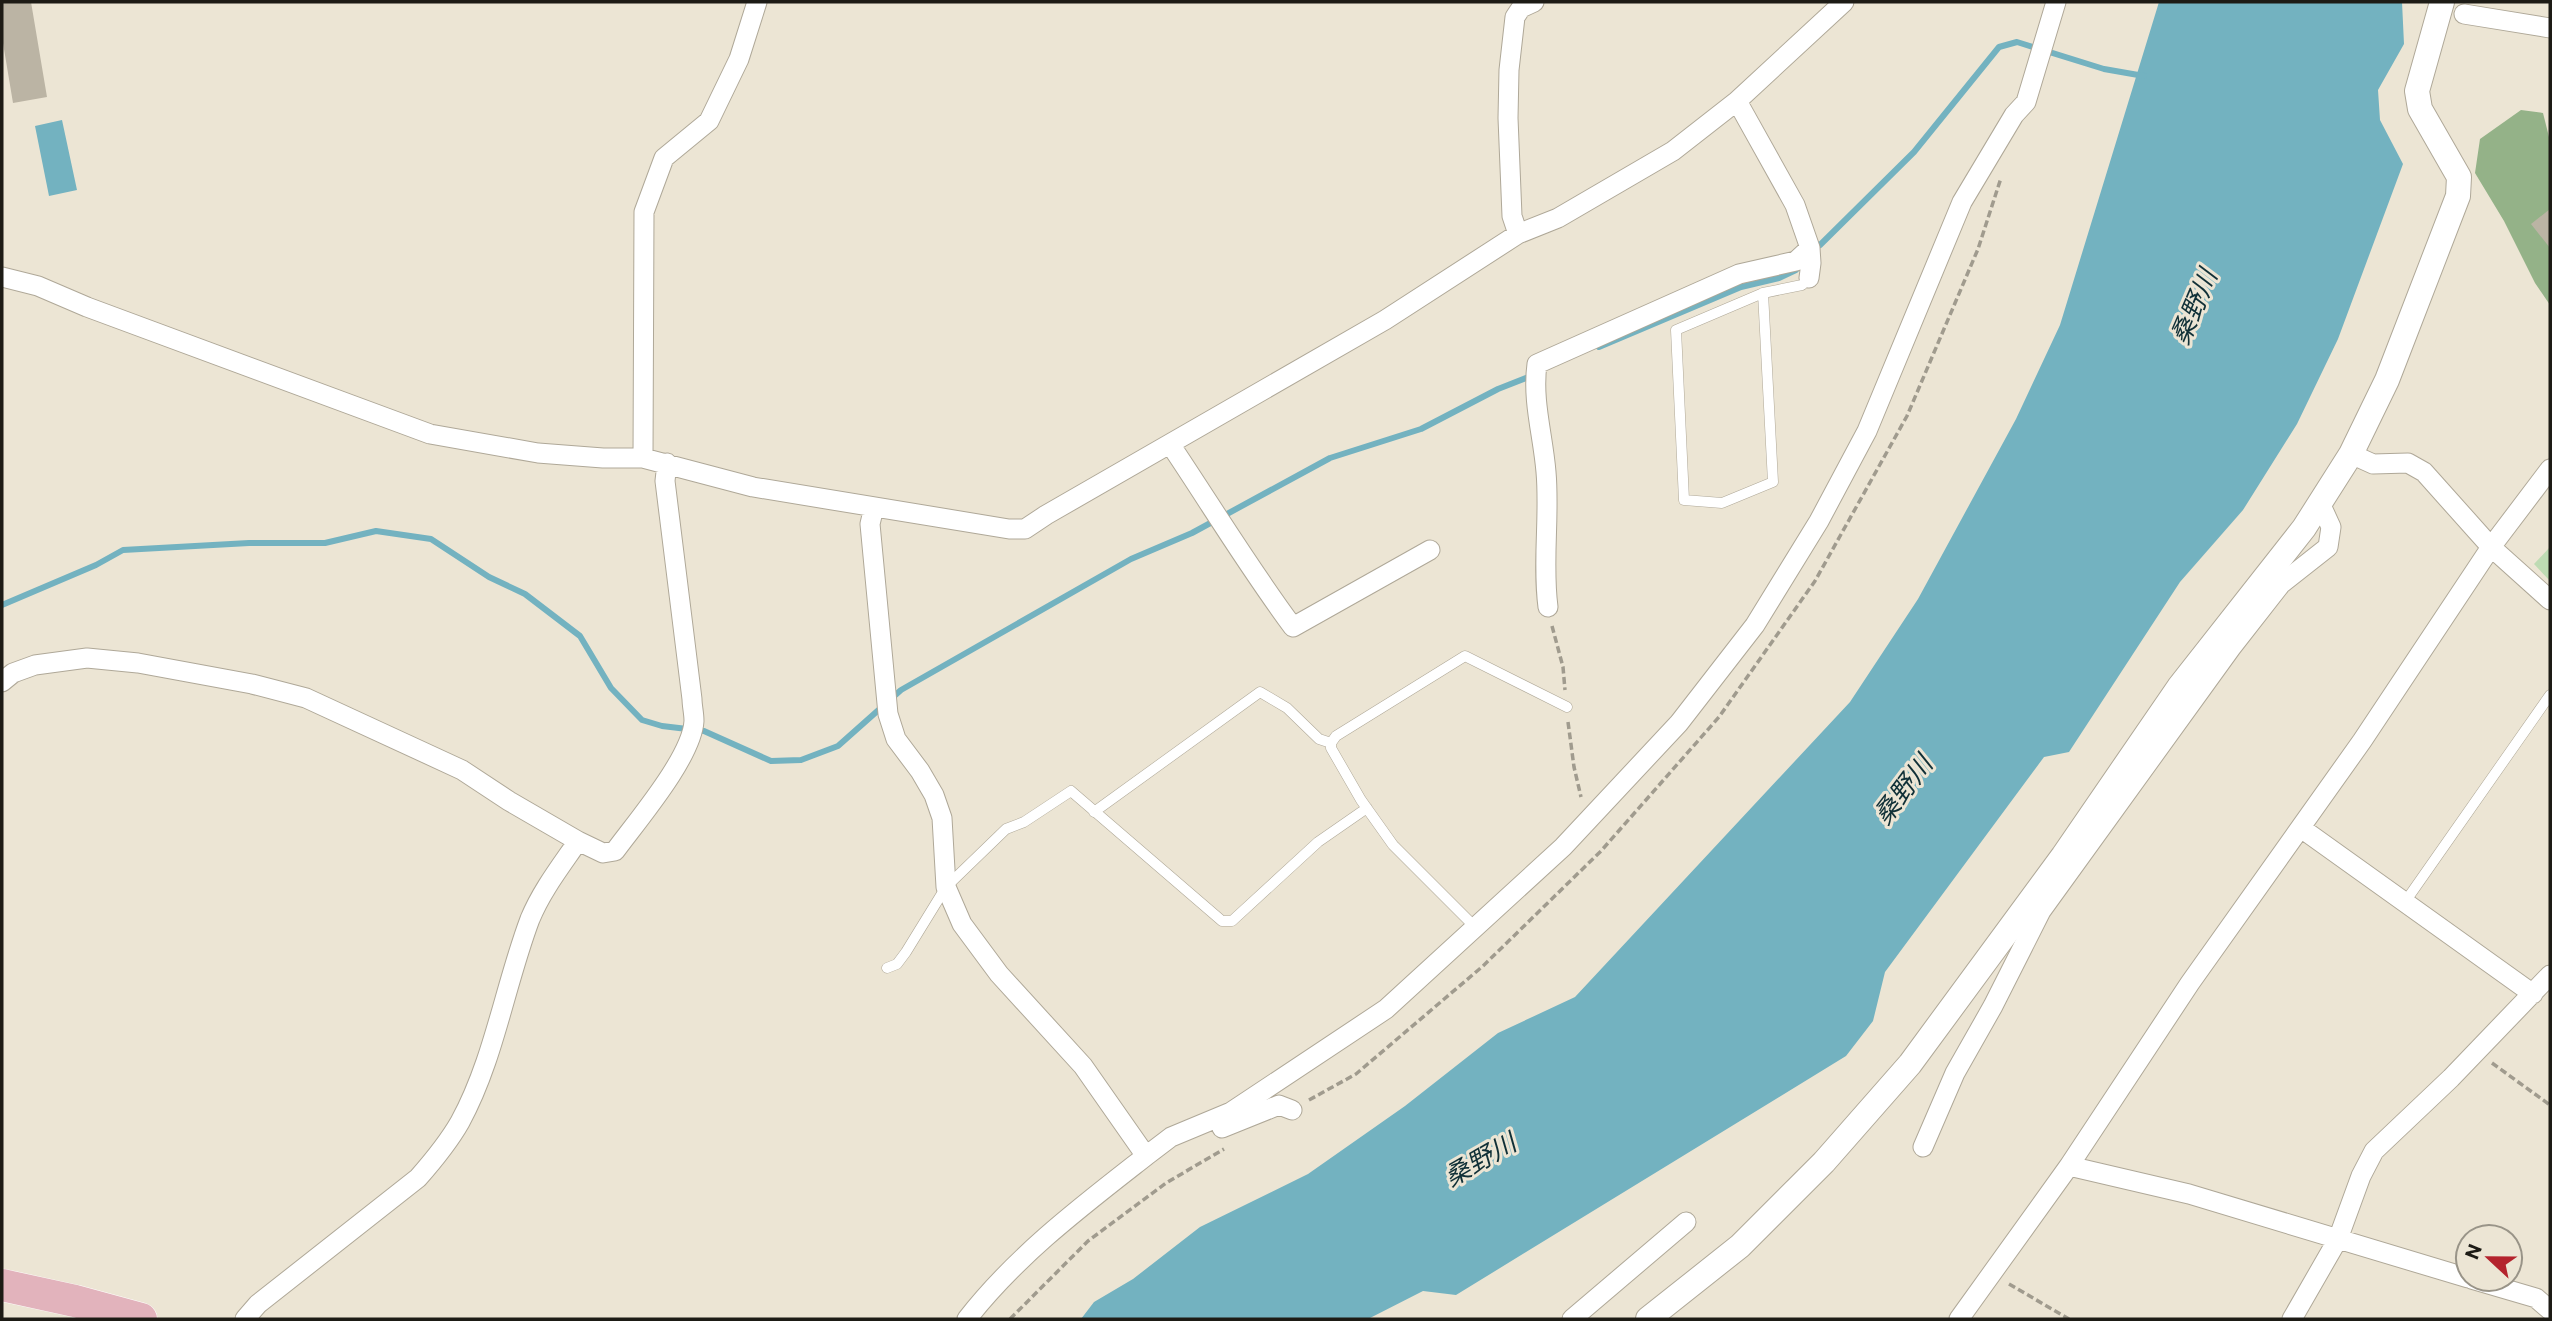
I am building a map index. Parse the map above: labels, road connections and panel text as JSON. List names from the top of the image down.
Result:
{
  "water": ["桑野川"],
  "north": "left"
}
